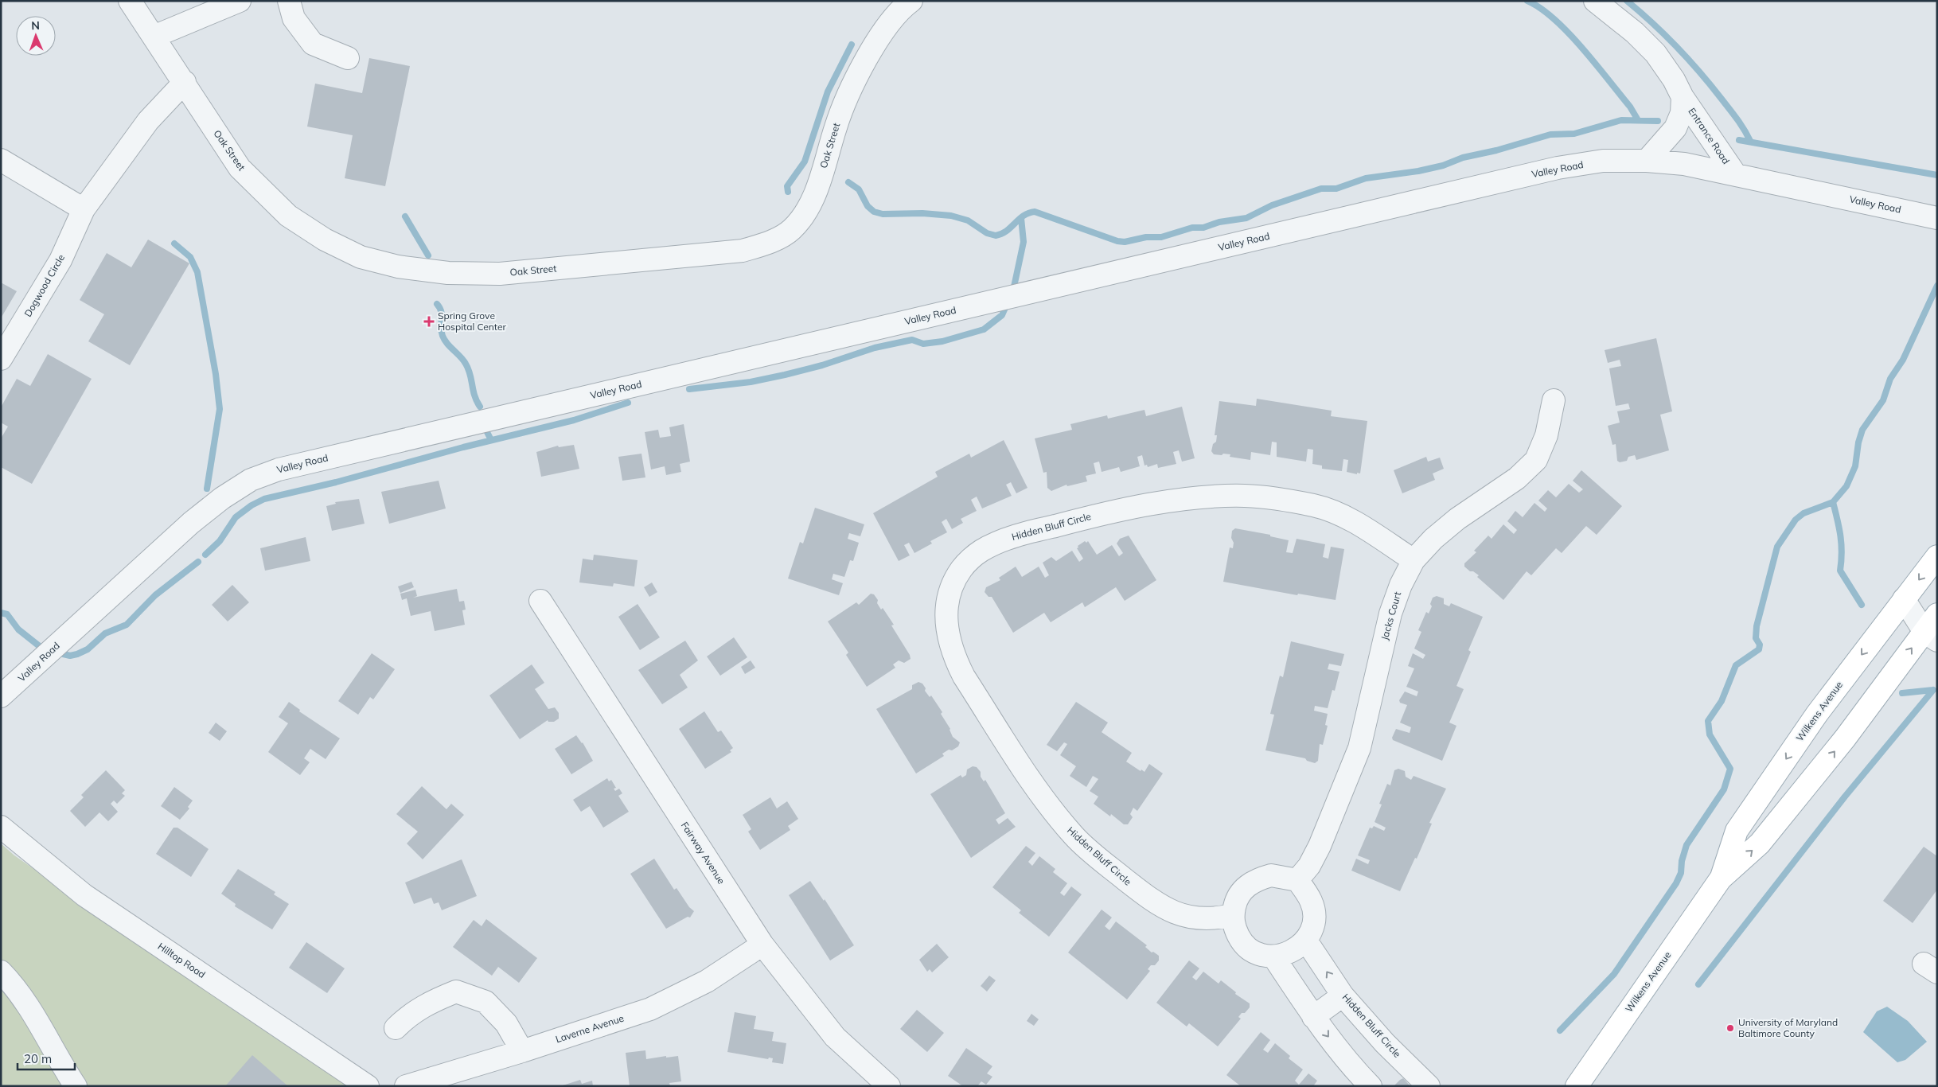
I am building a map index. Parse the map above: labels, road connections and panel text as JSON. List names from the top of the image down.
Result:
{
  "streets": {
    "main road": ["Wilkens Avenue"],
    "street": [
      "Entrance Road",
      "Oak Street",
      "Valley Road",
      "Dogwood Circle",
      "Hidden Bluff Circle",
      "Jacks Court",
      "Fairway Avenue",
      "Hilltop Road",
      "Laverne Avenue"
    ]
  },
  "crossings": [
    ["Entrance Road", "Valley Road"],
    ["Oak Street", "Dogwood Circle"],
    ["Hidden Bluff Circle", "Jacks Court"],
    ["Fairway Avenue", "Laverne Avenue"]
  ],
  "places": {
    "health": ["Spring Grove Hospital Center"],
    "other": ["University of Maryland Baltimore County"]
  },
  "scale_bar": "20 m",
  "north": "top"
}
